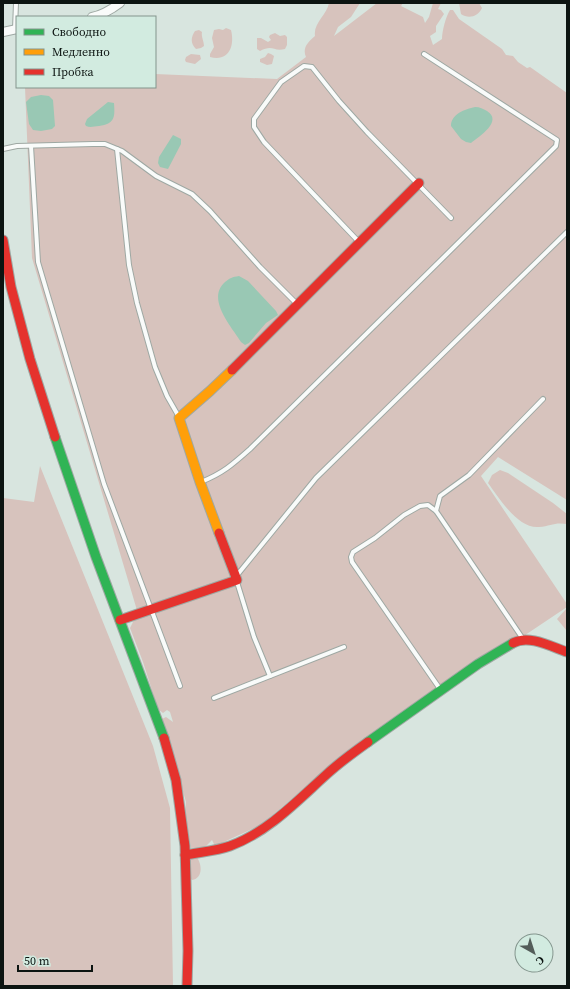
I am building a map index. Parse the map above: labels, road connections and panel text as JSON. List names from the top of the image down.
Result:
{
  "legend": ["Свободно", "Медленно", "Пробка"],
  "scale_bar": "50 m",
  "north": "bottom right"
}
